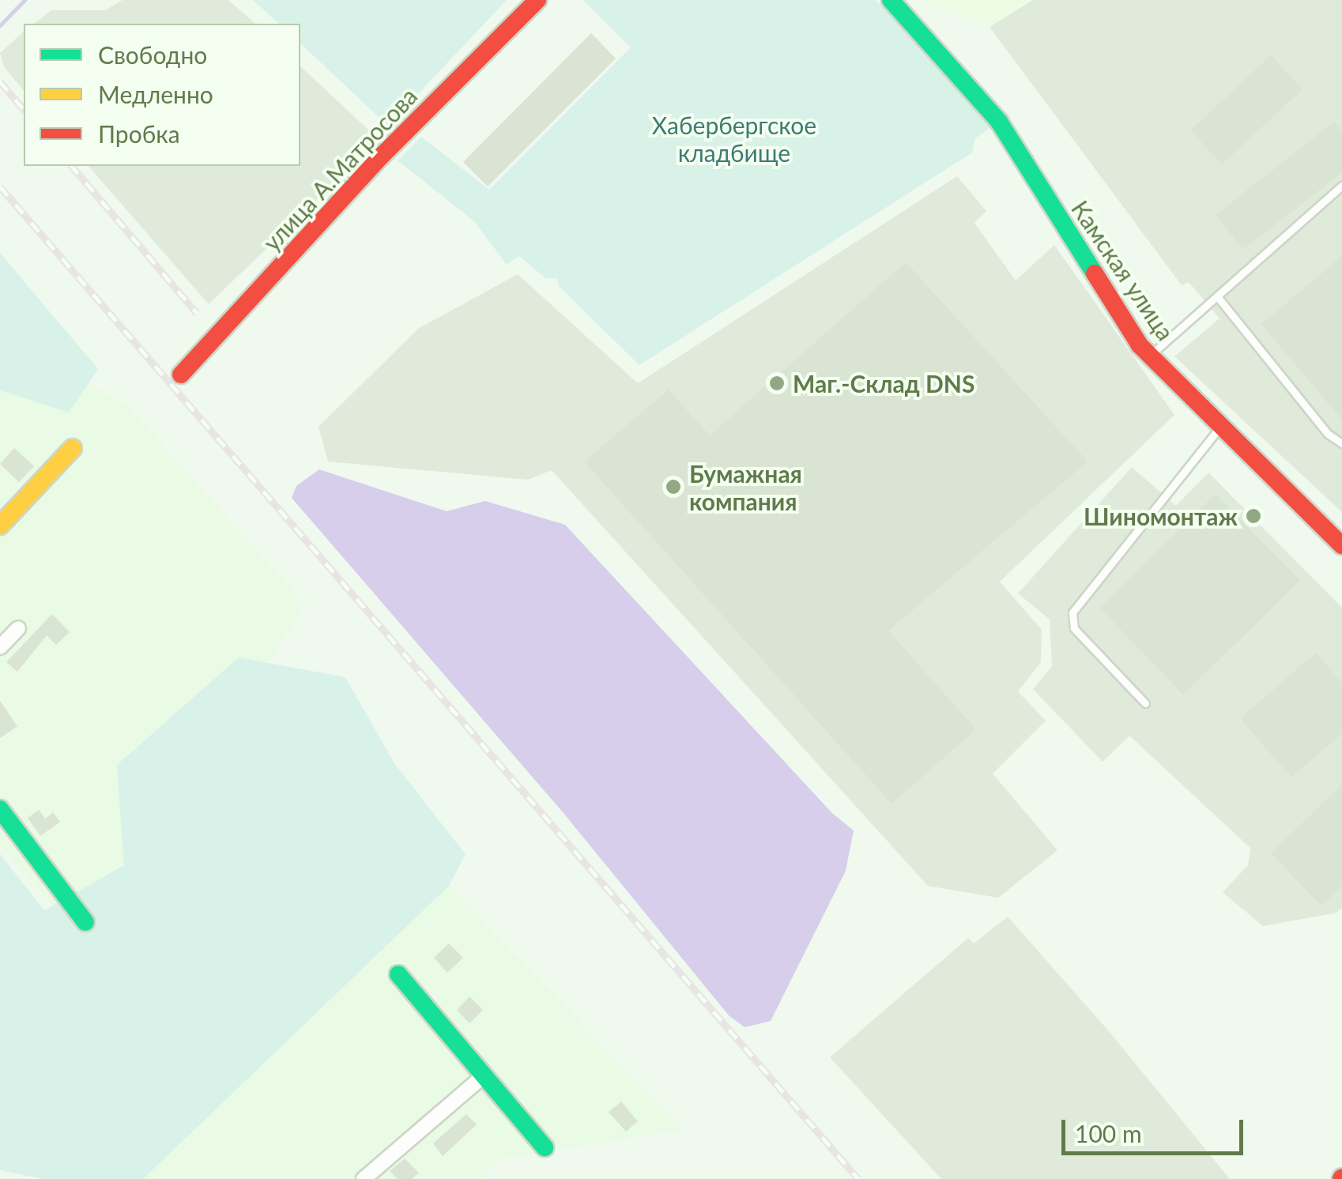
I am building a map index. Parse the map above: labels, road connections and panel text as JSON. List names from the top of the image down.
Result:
{
  "streets": {
    "street": ["улица А.Матросова", "Камская улица"]
  },
  "parks": ["Хабербергское кладбище"],
  "places": ["Маг.-Склад DNS", "Бумажная компания", "Шиномонтаж"],
  "legend": ["Свободно", "Медленно", "Пробка"],
  "scale_bar": "100 m"
}
